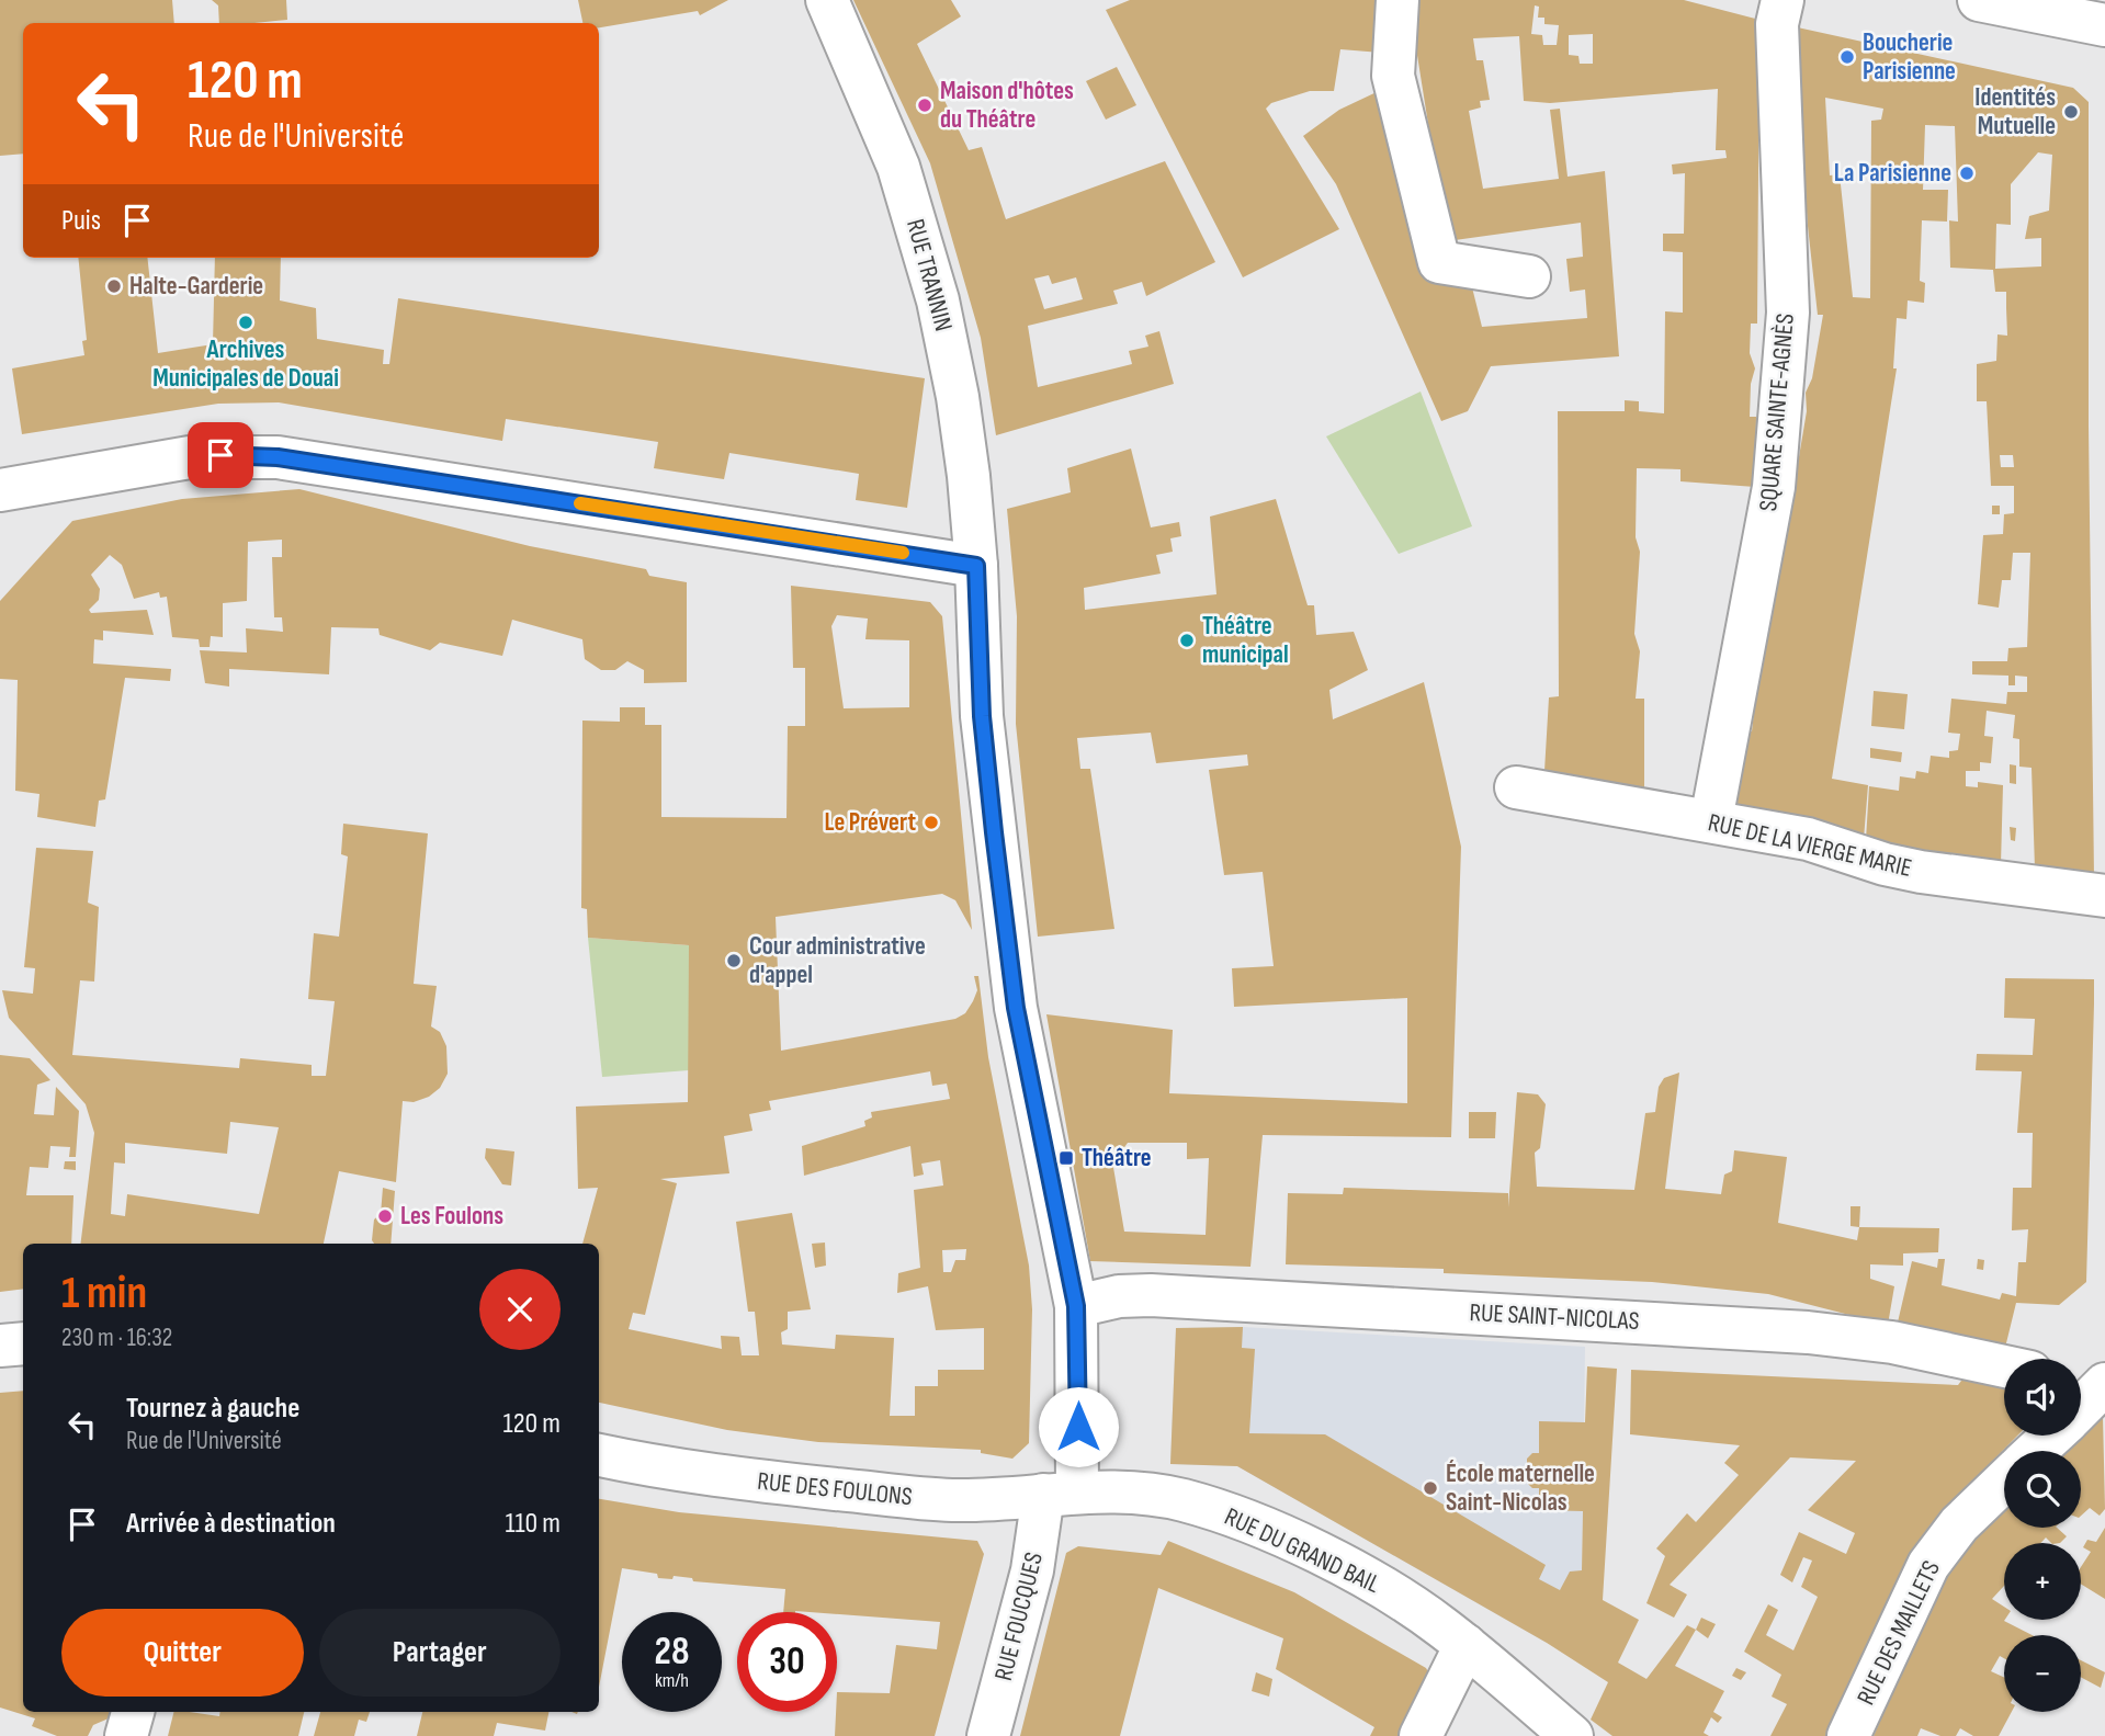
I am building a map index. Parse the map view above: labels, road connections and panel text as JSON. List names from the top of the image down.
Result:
{
  "streets": {
    "street": [
      "RUE TRANNIN",
      "SQUARE SAINTE-AGNÈS",
      "RUE DE LA VIERGE MARIE",
      "RUE SAINT-NICOLAS",
      "RUE DES FOULONS",
      "RUE DU GRAND BAIL",
      "RUE FOUCQUES",
      "RUE DES MAILLETS"
    ]
  },
  "crossings": [
    ["RUE TRANNIN", "RUE SAINT-NICOLAS"],
    ["RUE TRANNIN", "RUE FOUCQUES"],
    ["SQUARE SAINTE-AGNÈS", "RUE DE LA VIERGE MARIE"],
    ["RUE SAINT-NICOLAS", "RUE FOUCQUES"],
    ["RUE DES FOULONS", "RUE DU GRAND BAIL"],
    ["RUE DES FOULONS", "RUE FOUCQUES"],
    ["RUE DU GRAND BAIL", "RUE FOUCQUES"]
  ],
  "places": {
    "other": [
      "Boucherie Parisienne",
      "Maison d'hôtes du Théâtre",
      "Identités Mutuelle",
      "La Parisienne",
      "Halte-Garderie",
      "Archives Municipales de Douai",
      "Théâtre municipal",
      "Le Prévert",
      "Cour administrative d'appel",
      "Les Foulons",
      "École maternelle Saint-Nicolas"
    ],
    "transit": ["Théâtre"]
  },
  "page": {
    "turn": ["120 m", "Rue de l'Université"],
    "then": "Puis",
    "heading": ["1 min", "230 m · 16:32"],
    "map_buttons": ["+", "−"],
    "list": [
      {
        "name": "Tournez à gauche",
        "note": "Rue de l'Université",
        "value": "120 m"
      },
      {
        "name": "Arrivée à destination",
        "value": "110 m"
      }
    ],
    "buttons": ["Quitter", "Partager"],
    "speed": "28 km/h",
    "limit": "30"
  }
}
